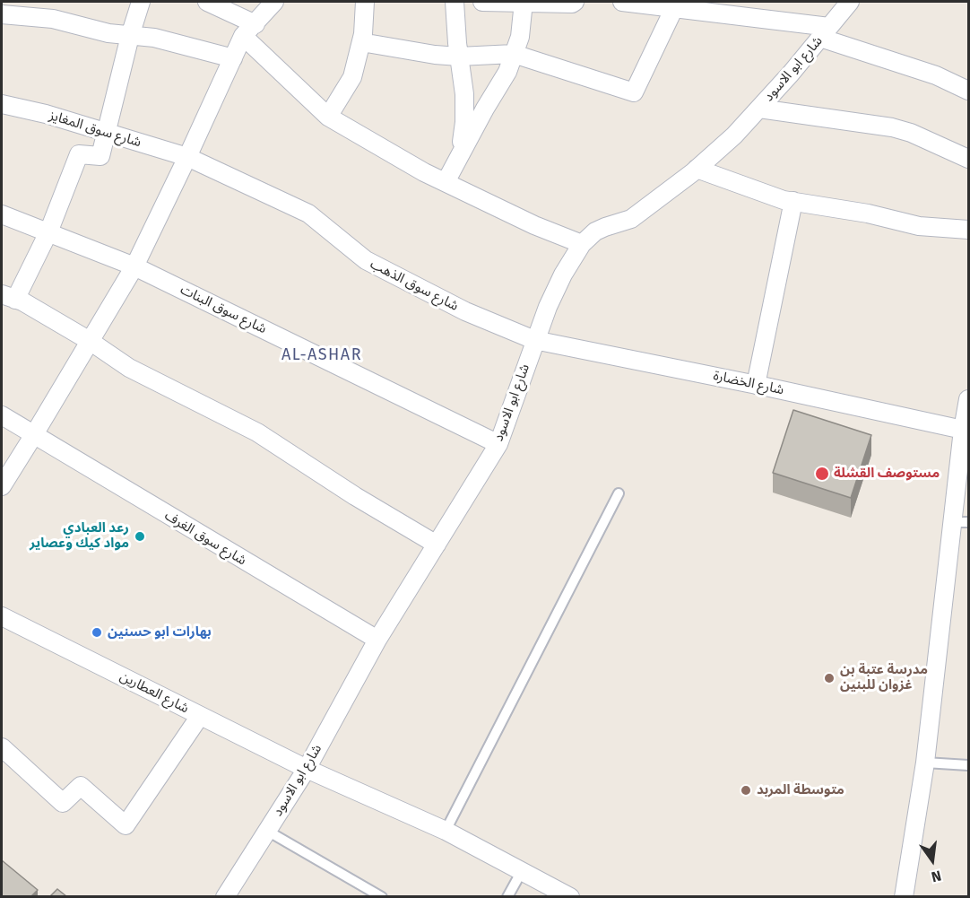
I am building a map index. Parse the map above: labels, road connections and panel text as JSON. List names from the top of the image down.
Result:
{
  "streets": {
    "street": [
      "شارع ابو الاسود",
      "شارع سوق المغايز",
      "شارع سوق الذهب",
      "شارع سوق البنات",
      "شارع الخضارة",
      "شارع سوق الغرف",
      "شارع العطارين"
    ]
  },
  "crossings": [
    ["شارع ابو الاسود", "شارع سوق الذهب"],
    ["شارع ابو الاسود", "شارع سوق البنات"],
    ["شارع ابو الاسود", "شارع الخضارة"],
    ["شارع ابو الاسود", "شارع سوق الغرف"],
    ["شارع ابو الاسود", "شارع العطارين"],
    ["شارع سوق المغايز", "شارع سوق الذهب"],
    ["شارع سوق الذهب", "شارع الخضارة"]
  ],
  "districts": ["AL-ASHAR"],
  "places": [
    "مستوصف القشلة",
    "رعد العبادي مواد كيك وعصاير",
    "بهارات ابو حسنين",
    "مدرسة عتبة بن غزوان للبنين",
    "متوسطة المربد"
  ],
  "north": "bottom"
}
